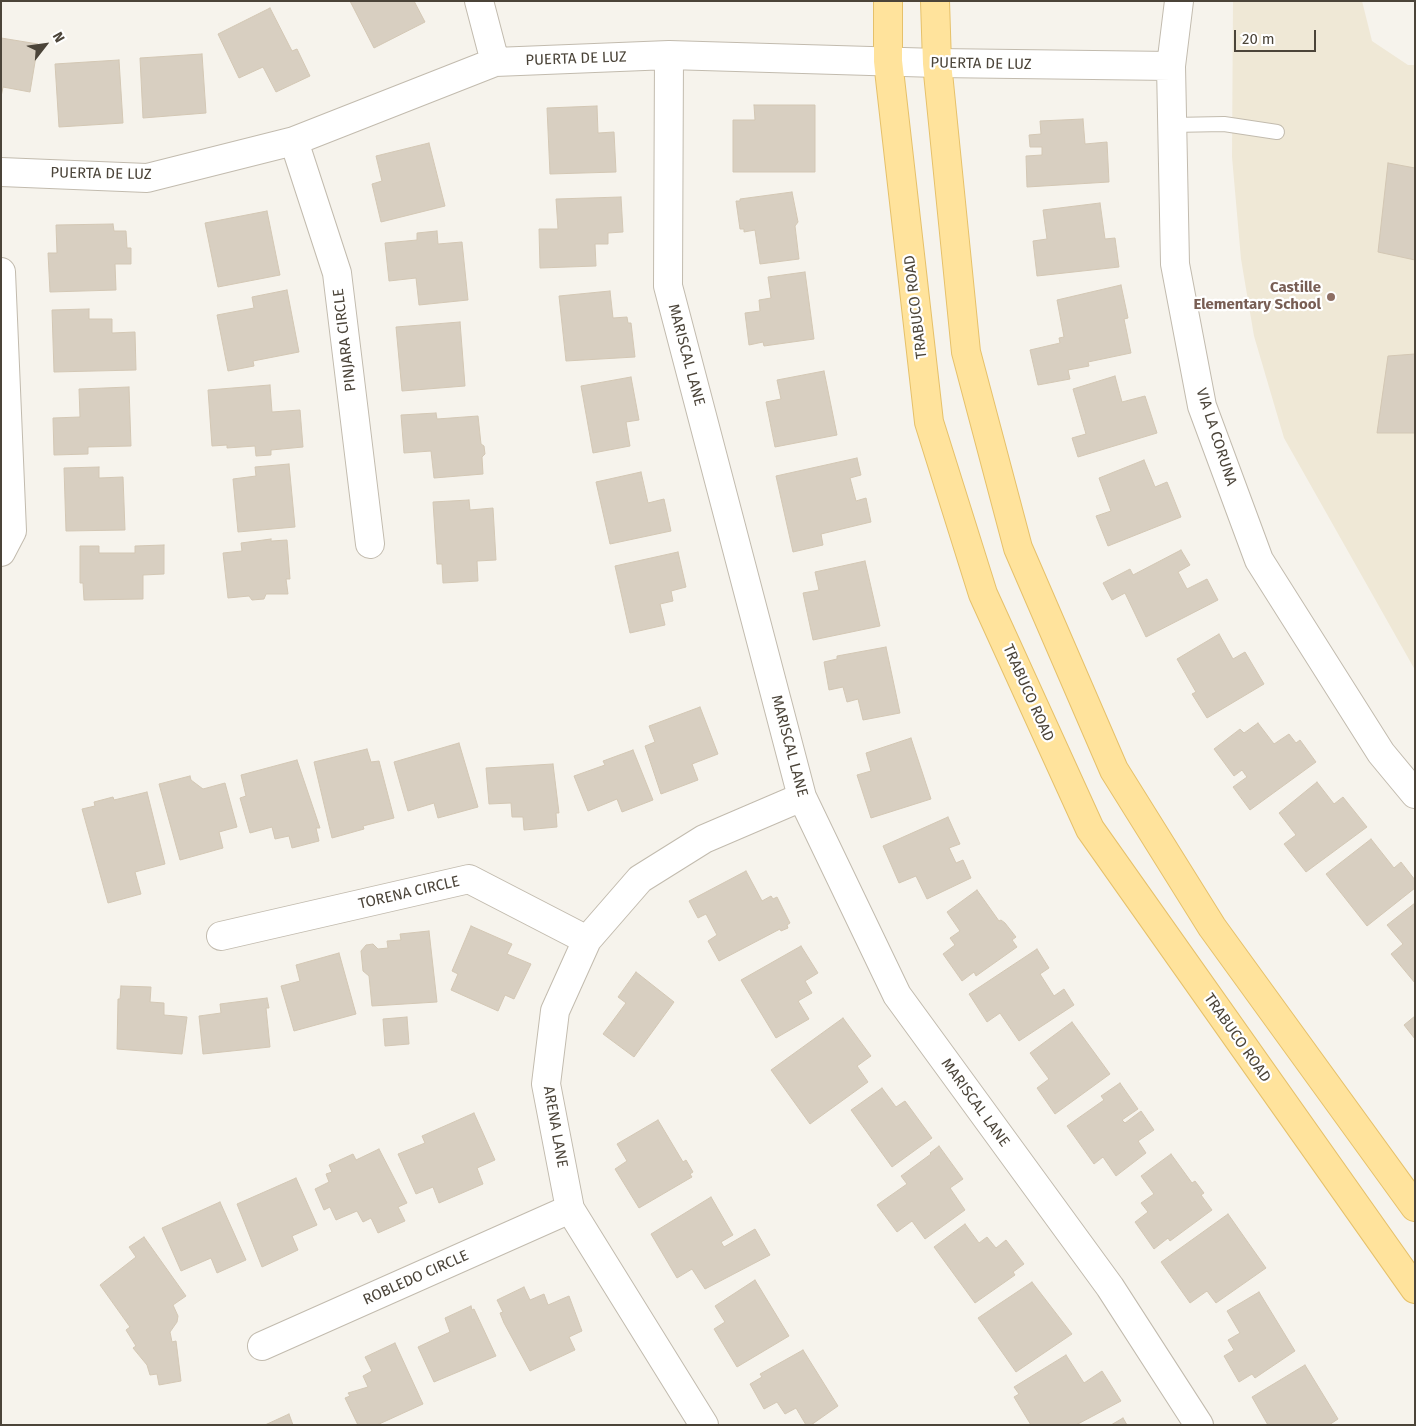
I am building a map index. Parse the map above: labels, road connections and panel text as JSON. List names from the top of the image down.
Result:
{
  "streets": {
    "main road": ["TRABUCO ROAD"],
    "street": [
      "PUERTA DE LUZ",
      "PINJARA CIRCLE",
      "MARISCAL LANE",
      "VIA LA CORUNA",
      "TORENA CIRCLE",
      "ARENA LANE",
      "ROBLEDO CIRCLE"
    ]
  },
  "crossings": [
    ["PUERTA DE LUZ", "TRABUCO ROAD"],
    ["PUERTA DE LUZ", "PINJARA CIRCLE"],
    ["PUERTA DE LUZ", "MARISCAL LANE"],
    ["PUERTA DE LUZ", "VIA LA CORUNA"],
    ["MARISCAL LANE", "ARENA LANE"],
    ["TORENA CIRCLE", "ARENA LANE"],
    ["ARENA LANE", "ROBLEDO CIRCLE"]
  ],
  "places": ["Castille Elementary School"],
  "scale_bar": "20 m",
  "north": "top right"
}
